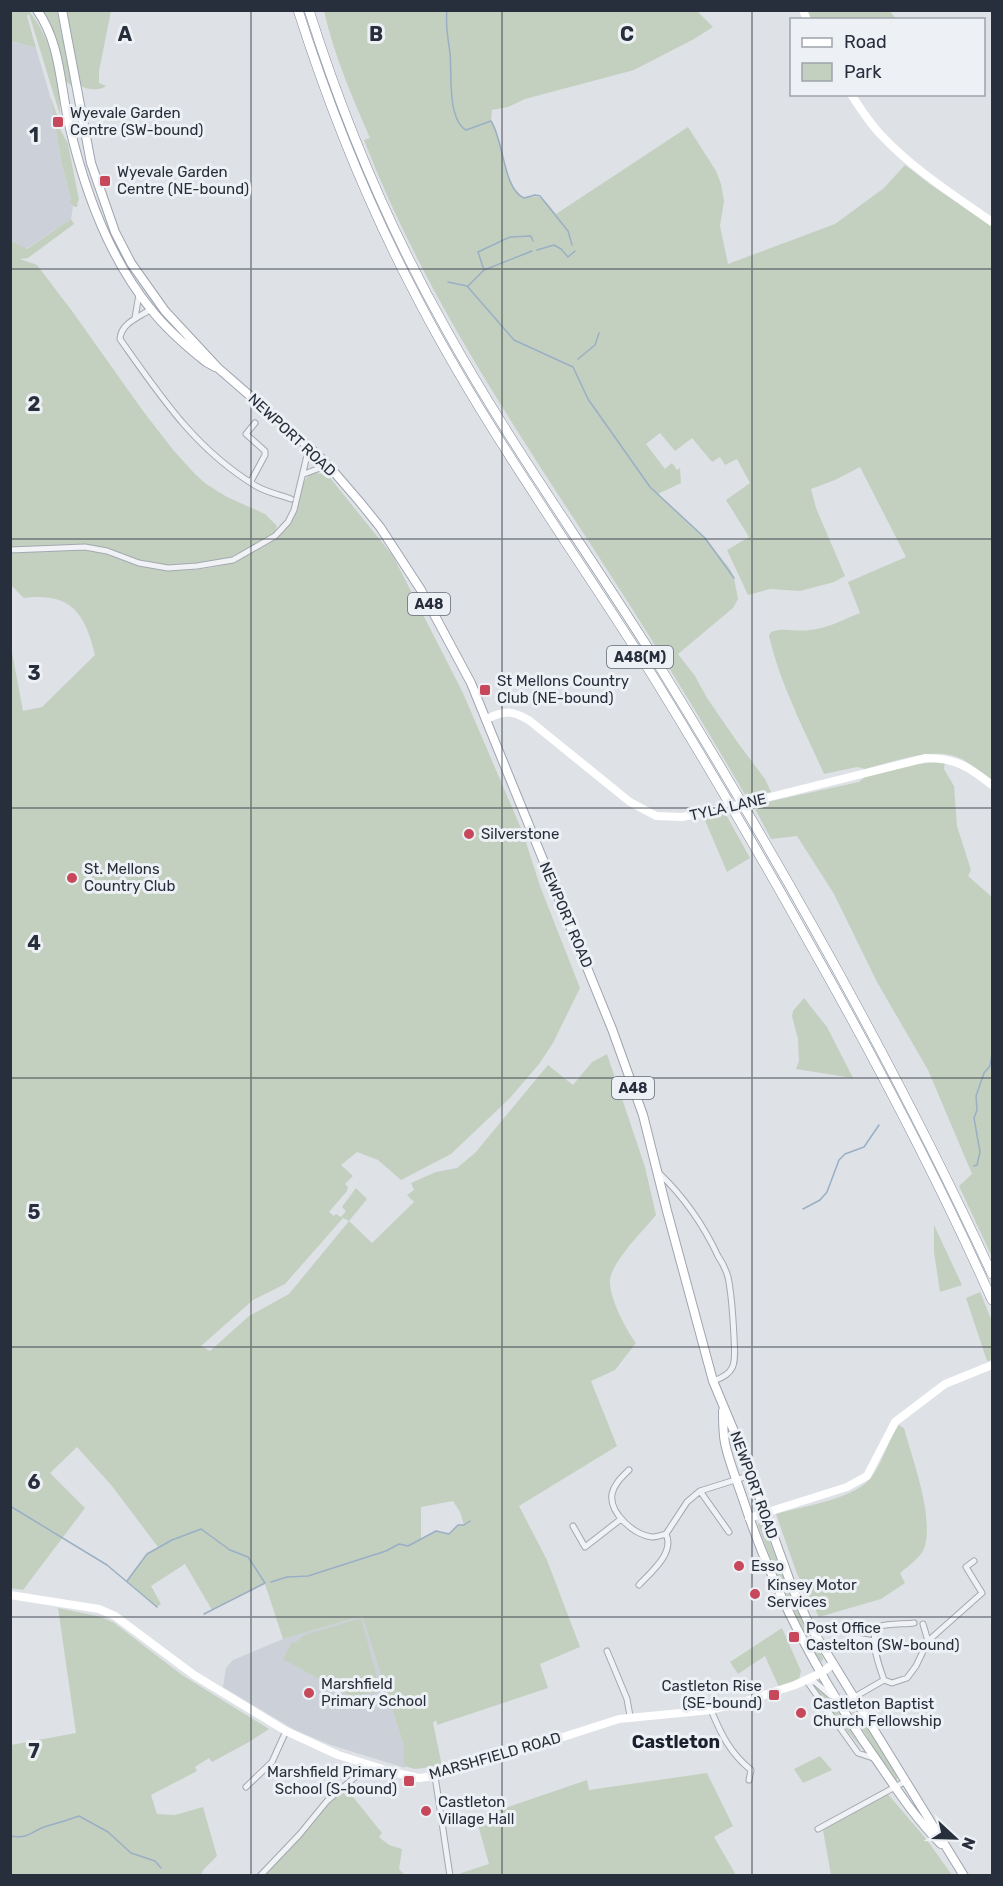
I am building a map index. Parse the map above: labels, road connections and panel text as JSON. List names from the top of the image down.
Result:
{
  "streets": {
    "highway": ["A48(M)"],
    "main road": ["NEWPORT ROAD", "A48"],
    "street": ["TYLA LANE", "MARSHFIELD ROAD"]
  },
  "crossings": [
    ["NEWPORT ROAD", "TYLA LANE"],
    ["NEWPORT ROAD", "MARSHFIELD ROAD"]
  ],
  "districts": ["Castleton"],
  "places": {
    "transit": [
      "Wyevale Garden Centre (SW-bound)",
      "Wyevale Garden Centre (NE-bound)",
      "St Mellons Country Club (NE-bound)",
      "Post Office Castelton (SW-bound)",
      "Castleton Rise (SE-bound)",
      "Marshfield Primary School (S-bound)"
    ],
    "other": [
      "Silverstone",
      "St. Mellons Country Club",
      "Esso",
      "Kinsey Motor Services",
      "Marshfield Primary School",
      "Castleton Baptist Church Fellowship",
      "Castleton Village Hall"
    ]
  },
  "legend": ["Road", "Park"],
  "north": "right",
  "grid": {
    "columns": ["A", "B", "C"],
    "rows": [
      "1",
      "2",
      "3",
      "4",
      "5",
      "6",
      "7"
    ]
  }
}
